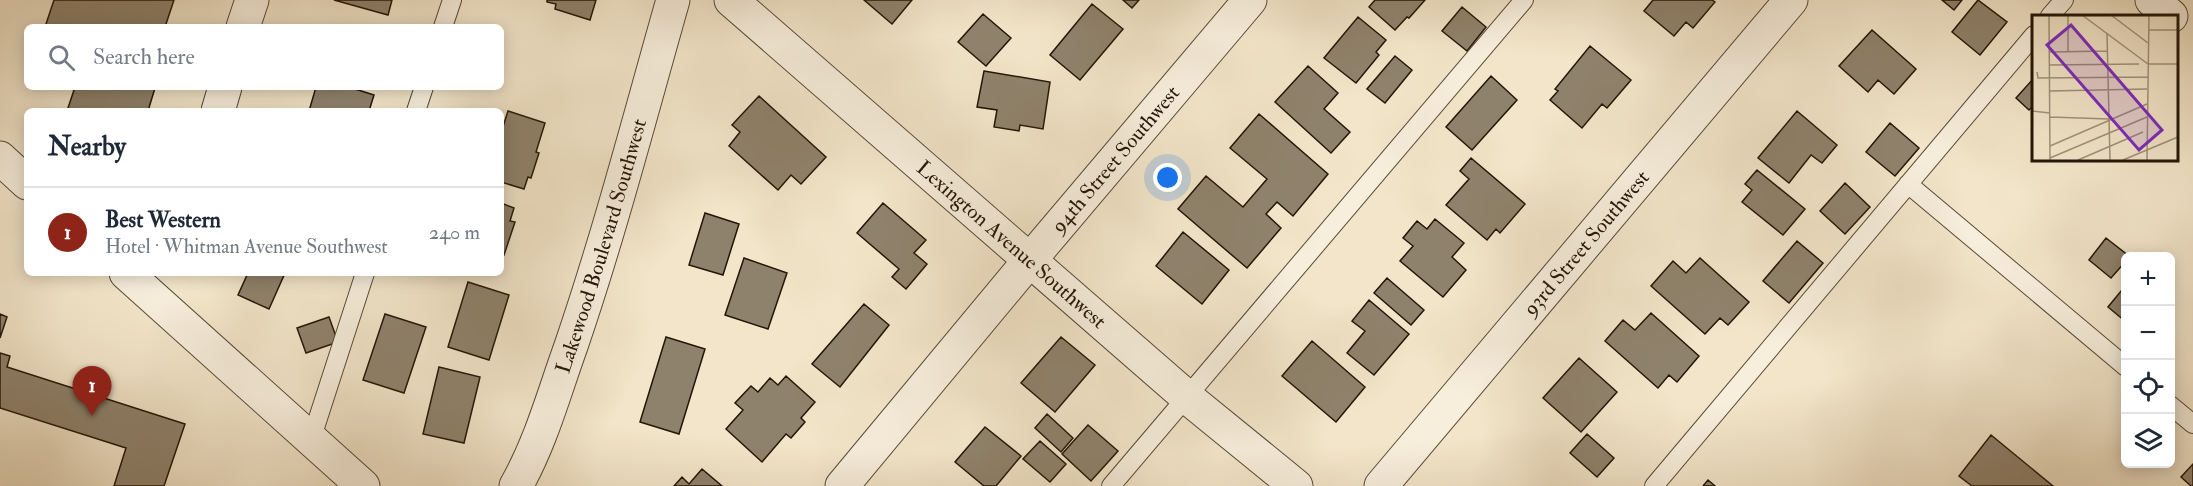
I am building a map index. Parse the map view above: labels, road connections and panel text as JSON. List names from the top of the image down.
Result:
{
  "streets": {
    "street": [
      "94th Street Southwest",
      "93rd Street Southwest",
      "Lakewood Boulevard Southwest",
      "Lexington Avenue Southwest"
    ]
  },
  "crossings": [
    ["94th Street Southwest", "Lexington Avenue Southwest"]
  ],
  "page": {
    "search": "Search here",
    "heading": "Nearby",
    "list": [
      {
        "mark": "1",
        "name": "Best Western",
        "note": "Hotel · Whitman Avenue Southwest",
        "value": "240 m"
      }
    ],
    "map_buttons": ["+", "−"],
    "pins": "1"
  }
}
